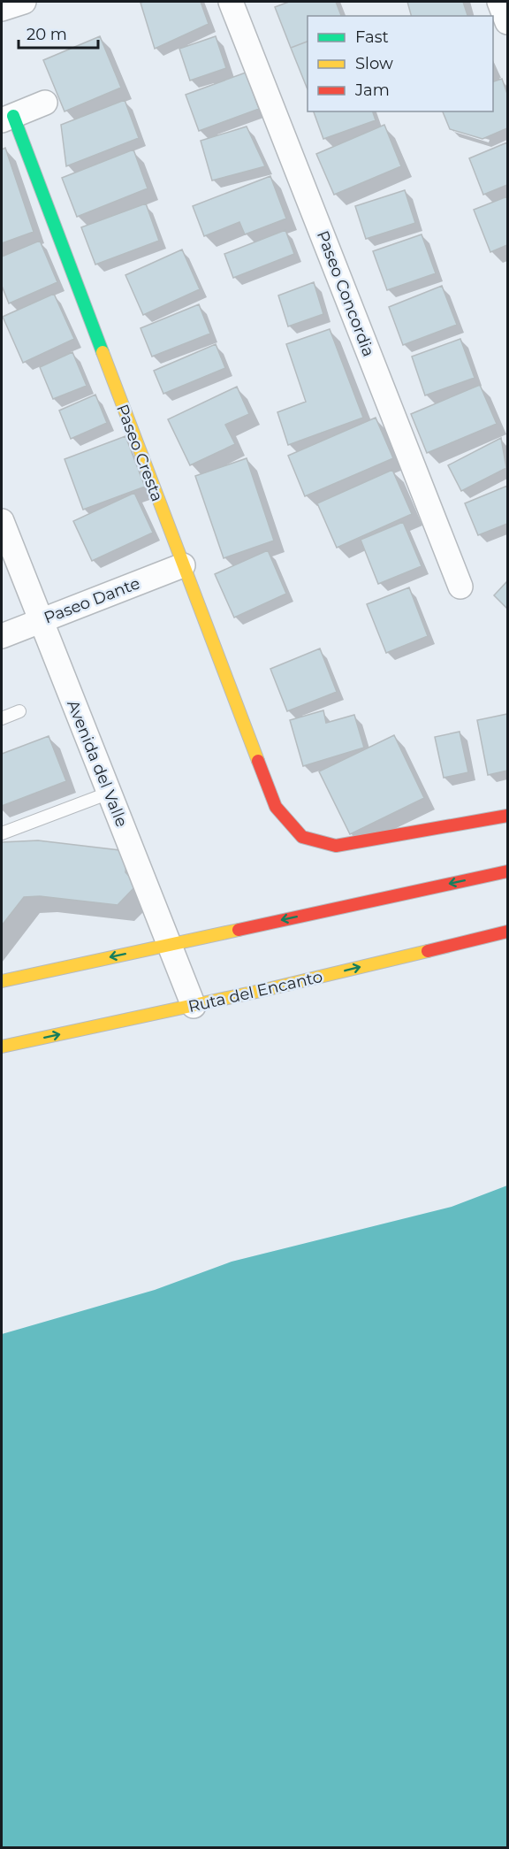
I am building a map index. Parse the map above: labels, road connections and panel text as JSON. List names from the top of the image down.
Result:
{
  "streets": {
    "main road": ["Paseo Cresta", "Ruta del Encanto"],
    "street": ["Paseo Concordia", "Paseo Dante", "Avenida del Valle"]
  },
  "crossings": [
    ["Paseo Cresta", "Paseo Dante"],
    ["Paseo Dante", "Avenida del Valle"],
    ["Avenida del Valle", "Ruta del Encanto"]
  ],
  "legend": ["Fast", "Slow", "Jam"],
  "scale_bar": "20 m"
}
